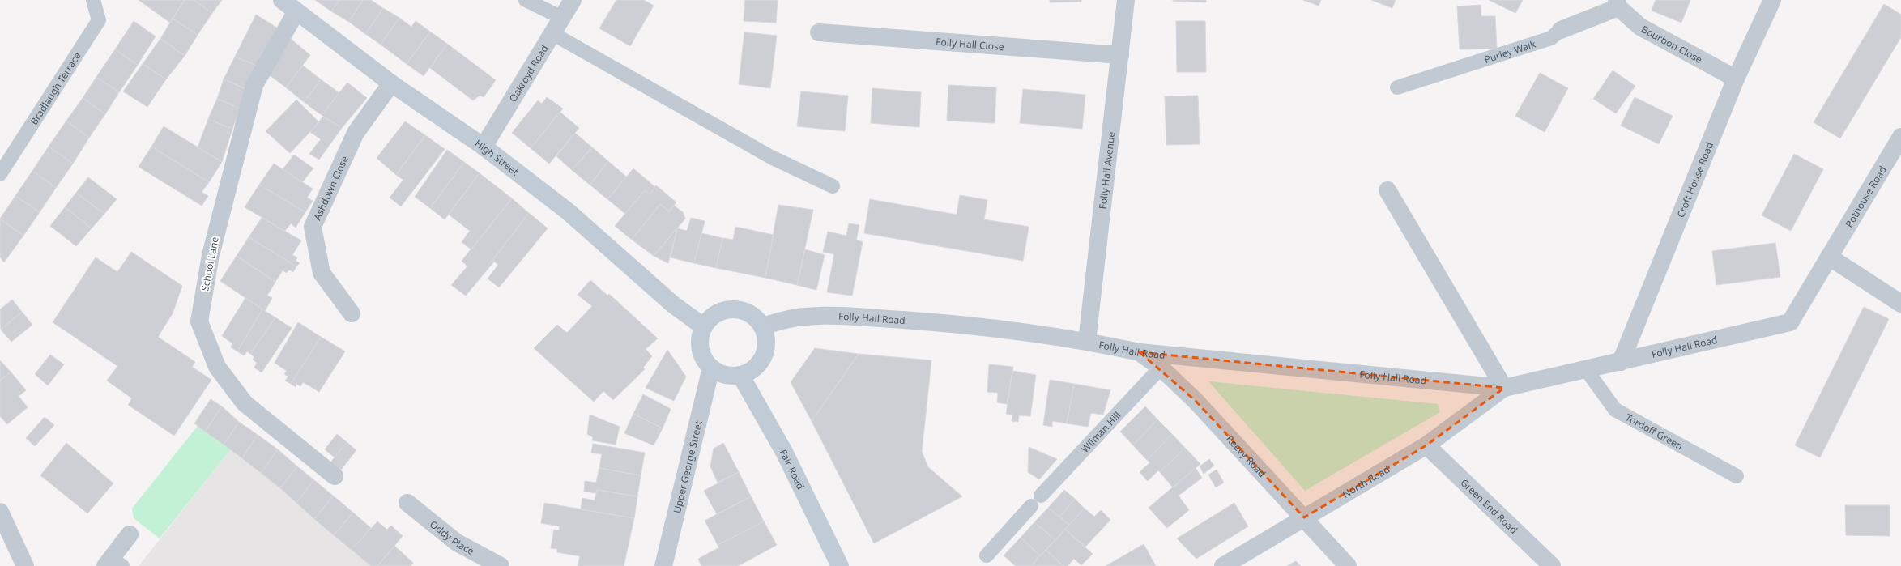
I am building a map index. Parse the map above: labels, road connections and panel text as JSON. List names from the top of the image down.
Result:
{
  "streets": {
    "main road": ["High Street", "Fair Road"],
    "street": [
      "Folly Hall Close",
      "Bourbon Close",
      "Purley Walk",
      "Oakroyd Road",
      "Folly Hall Avenue",
      "Croft House Road",
      "Ashdown Close",
      "Pothouse Road",
      "School Lane",
      "Folly Hall Road",
      "Reevy Road",
      "Upper George Street",
      "North Road",
      "Green End Road",
      "Oddy Place"
    ],
    "lane": ["Bradlaugh Terrace", "Tordoff Green", "Wilman Hill"]
  },
  "crossings": [
    ["Folly Hall Close", "Folly Hall Avenue"],
    ["Bourbon Close", "Purley Walk"],
    ["Bourbon Close", "Croft House Road"],
    ["Oakroyd Road", "High Street"],
    ["High Street", "Ashdown Close"],
    ["High Street", "School Lane"],
    ["High Street", "Folly Hall Road"],
    ["High Street", "Upper George Street"],
    ["High Street", "Fair Road"],
    ["Folly Hall Avenue", "Folly Hall Road"],
    ["Croft House Road", "Folly Hall Road"],
    ["Pothouse Road", "Folly Hall Road"],
    ["Folly Hall Road", "Tordoff Green"],
    ["Folly Hall Road", "Reevy Road"],
    ["Folly Hall Road", "Upper George Street"],
    ["Folly Hall Road", "Fair Road"],
    ["Folly Hall Road", "North Road"],
    ["Wilman Hill", "Reevy Road"],
    ["Reevy Road", "North Road"],
    ["Upper George Street", "Fair Road"],
    ["North Road", "Green End Road"]
  ]
}
